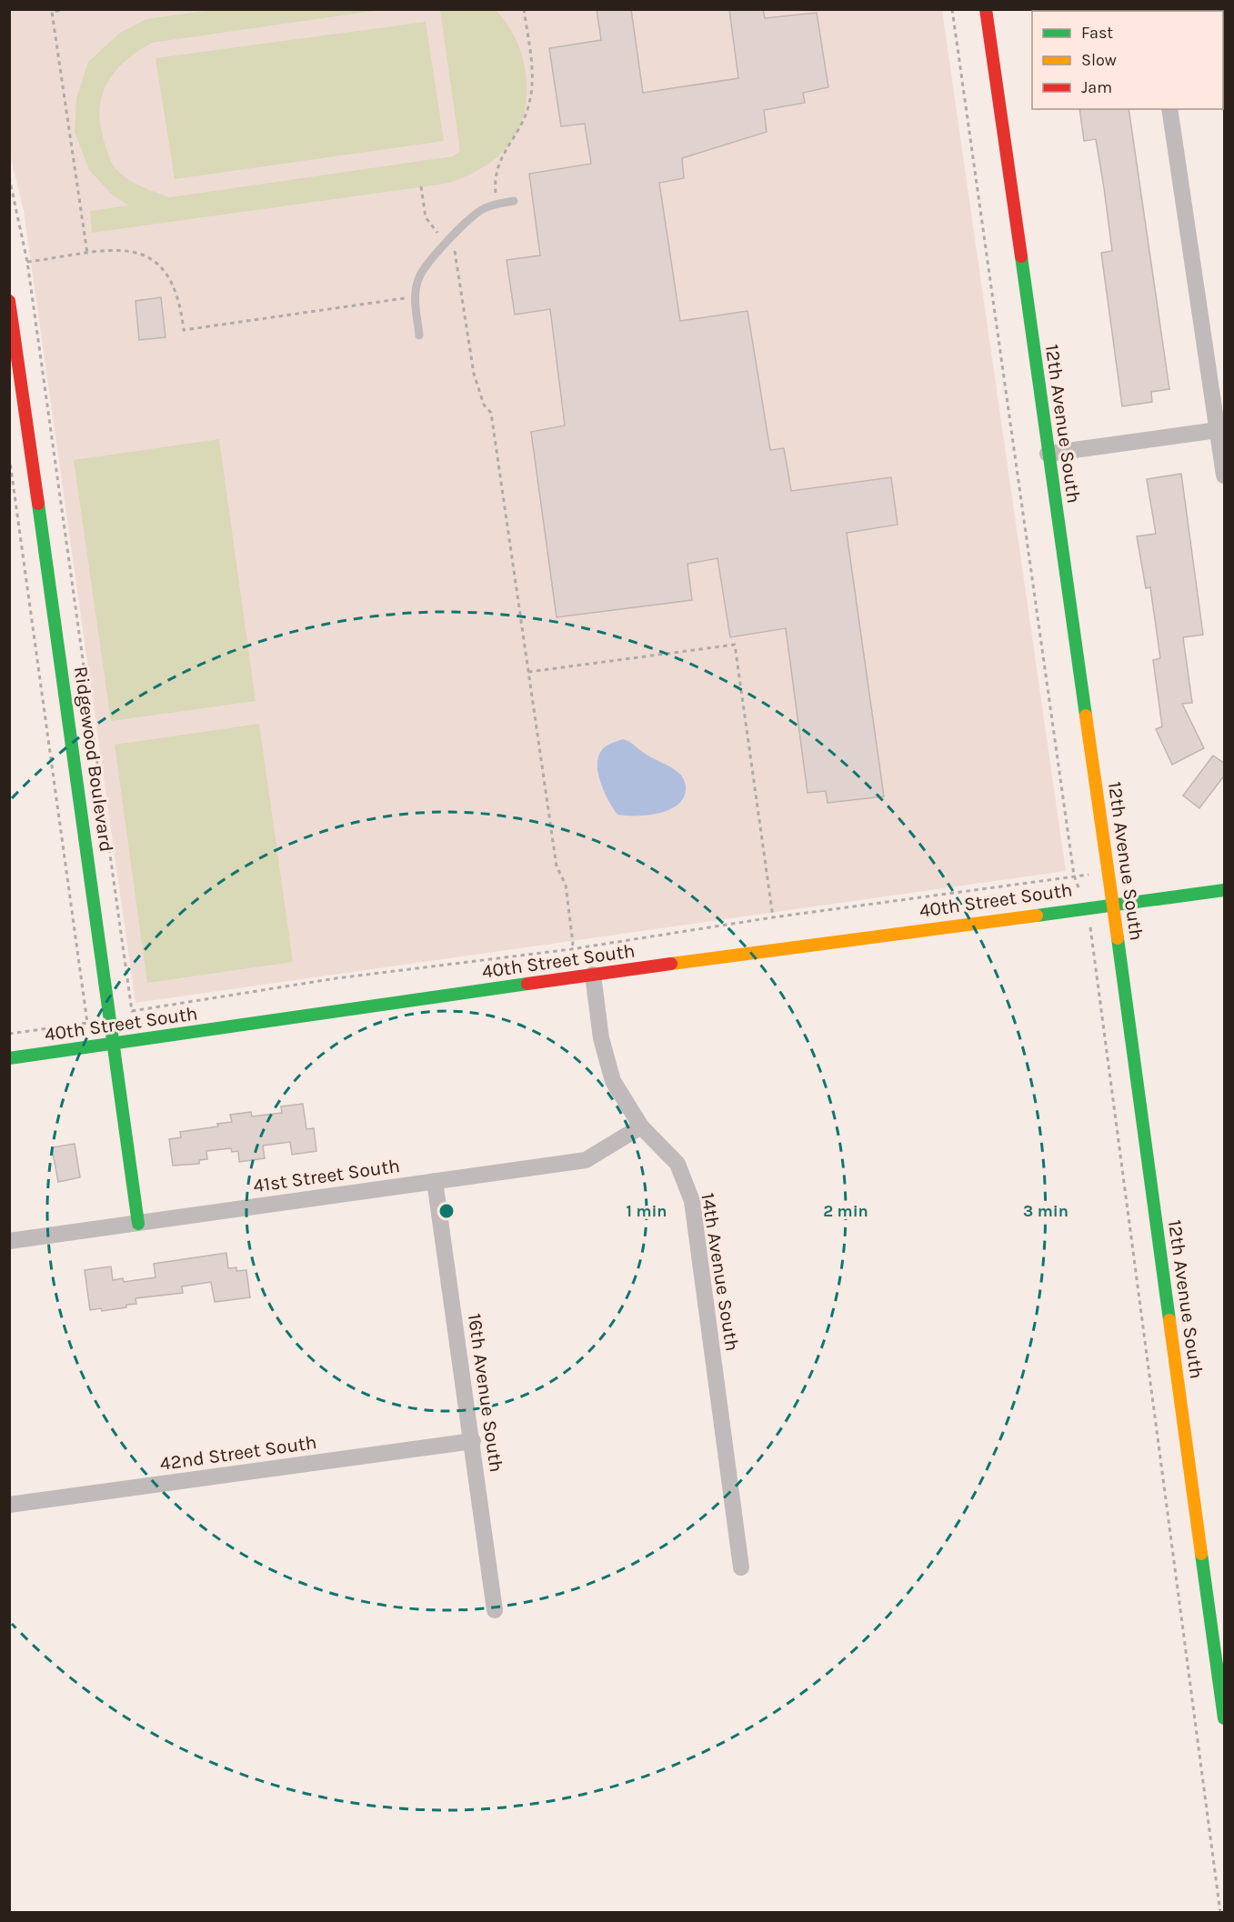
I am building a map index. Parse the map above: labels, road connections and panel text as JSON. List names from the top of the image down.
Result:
{
  "streets": {
    "street": [
      "12th Avenue South",
      "Ridgewood Boulevard",
      "40th Street South",
      "41st Street South",
      "14th Avenue South",
      "16th Avenue South",
      "42nd Street South"
    ]
  },
  "crossings": [
    ["12th Avenue South", "40th Street South"],
    ["Ridgewood Boulevard", "40th Street South"],
    ["Ridgewood Boulevard", "41st Street South"],
    ["40th Street South", "14th Avenue South"],
    ["41st Street South", "14th Avenue South"],
    ["41st Street South", "16th Avenue South"],
    ["16th Avenue South", "42nd Street South"]
  ],
  "legend": ["Fast", "Slow", "Jam"],
  "rings": ["1 min", "2 min", "3 min"]
}
